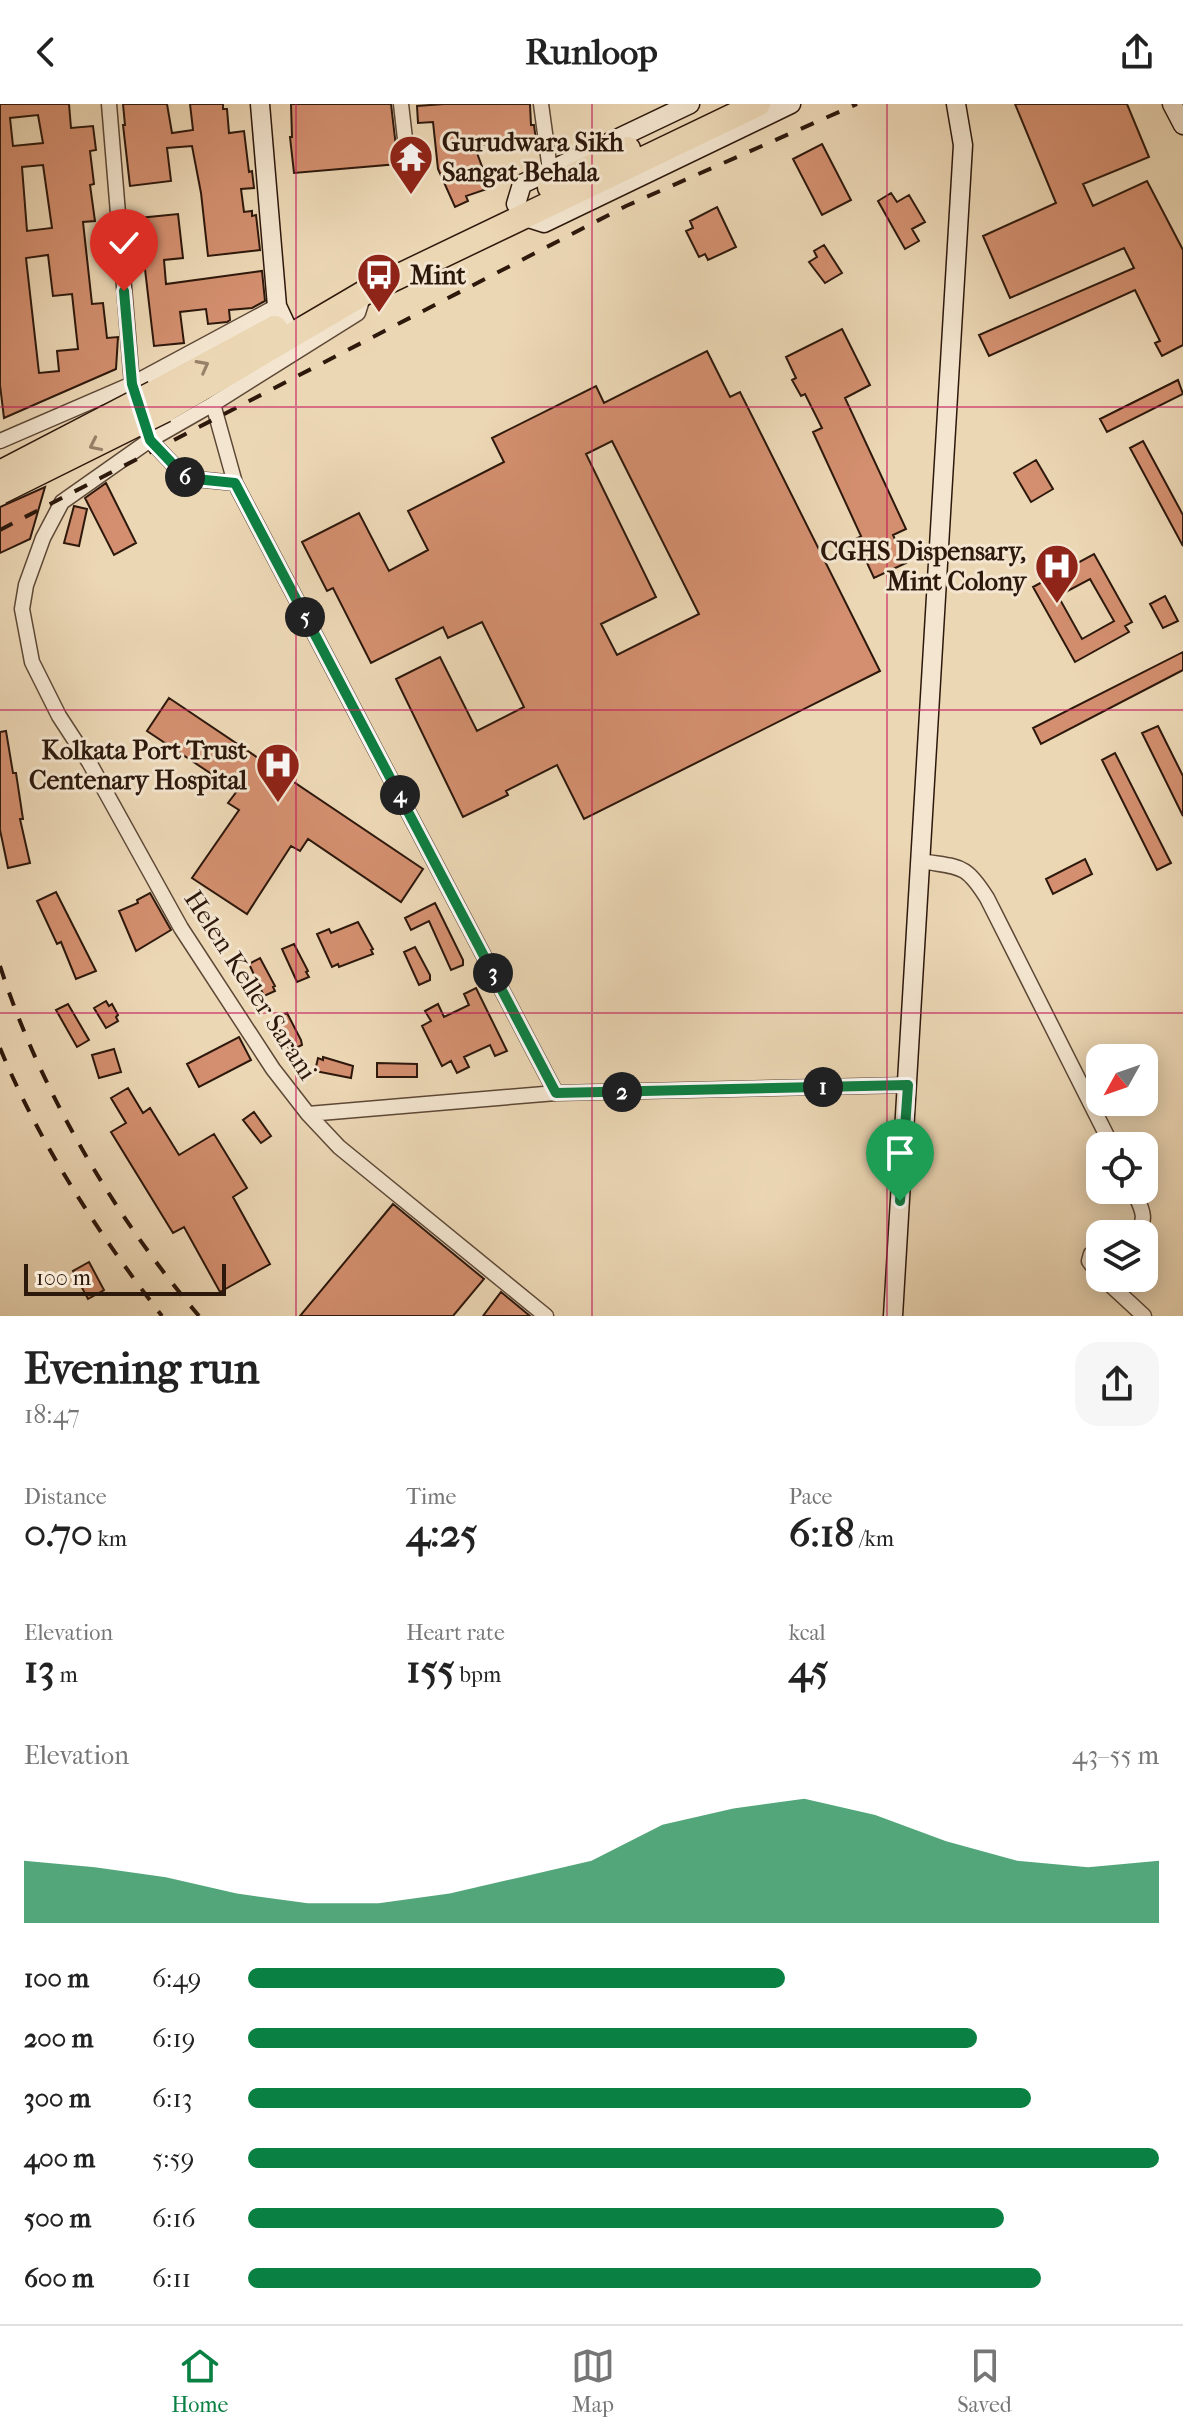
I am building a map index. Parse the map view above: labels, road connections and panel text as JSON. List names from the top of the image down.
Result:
{
  "streets": {
    "street": ["Helen Keller Sarani"]
  },
  "places": {
    "temple": ["Gurudwara Sikh Sangat Behala"],
    "bus stop": ["Mint"],
    "hospital": ["CGHS Dispensary, Mint Colony", "Kolkata Port Trust Centenary Hospital"]
  },
  "scale_bar": "100 m",
  "north": "bottom left",
  "page": {
    "header": "Runloop",
    "pins": [
      "6",
      "5",
      "4",
      "3",
      "1",
      "2"
    ],
    "scale": "100 m",
    "heading": ["Evening run", "18:47"],
    "stats": [
      ["Distance", "0.70 km"],
      ["Time", "4:25"],
      ["Pace", "6:18 /km"],
      ["Elevation", "13 m"],
      ["Heart rate", "155 bpm"],
      ["kcal", "45"]
    ],
    "chart": ["Elevation", "43–55 m"],
    "list": [
      {
        "name": "100 m",
        "note": "6:49"
      },
      {
        "name": "200 m",
        "note": "6:19"
      },
      {
        "name": "300 m",
        "note": "6:13"
      },
      {
        "name": "400 m",
        "note": "5:59"
      },
      {
        "name": "500 m",
        "note": "6:16"
      },
      {
        "name": "600 m",
        "note": "6:11"
      }
    ],
    "tabs": ["Home", "Map", "Saved"]
  }
}
